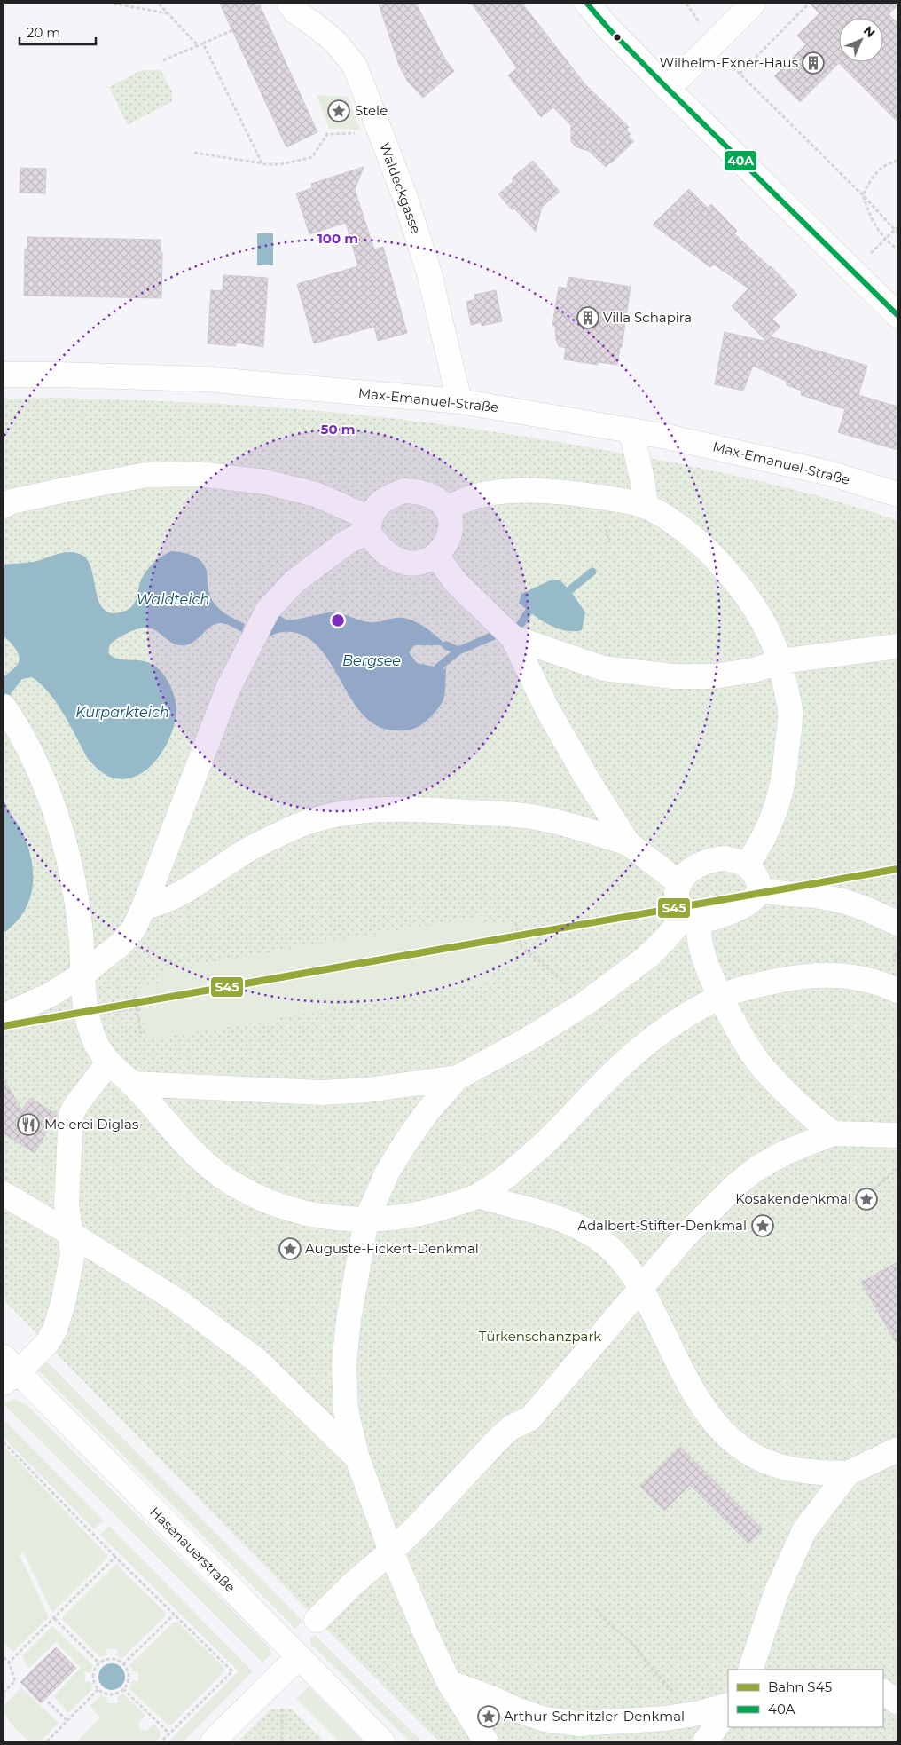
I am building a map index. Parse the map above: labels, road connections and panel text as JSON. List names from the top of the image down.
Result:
{
  "streets": {
    "street": ["Waldeckgasse", "Max-Emanuel-Straße", "Hasenauerstraße"]
  },
  "crossings": [
    ["Waldeckgasse", "Max-Emanuel-Straße"]
  ],
  "water": ["Waldteich", "Bergsee", "Kurparkteich"],
  "parks": ["Türkenschanzpark"],
  "places": {
    "building": ["Wilhelm-Exner-Haus", "Villa Schapira"],
    "place": [
      "Stele",
      "Kosakendenkmal",
      "Adalbert-Stifter-Denkmal",
      "Auguste-Fickert-Denkmal",
      "Arthur-Schnitzler-Denkmal"
    ],
    "restaurant": ["Meierei Diglas"]
  },
  "lines": ["transit line 40A", "rail line S45"],
  "legend": ["Bahn S45", "40A"],
  "scale_bar": "20 m",
  "north": "top right",
  "rings": ["100 m", "50 m"]
}
